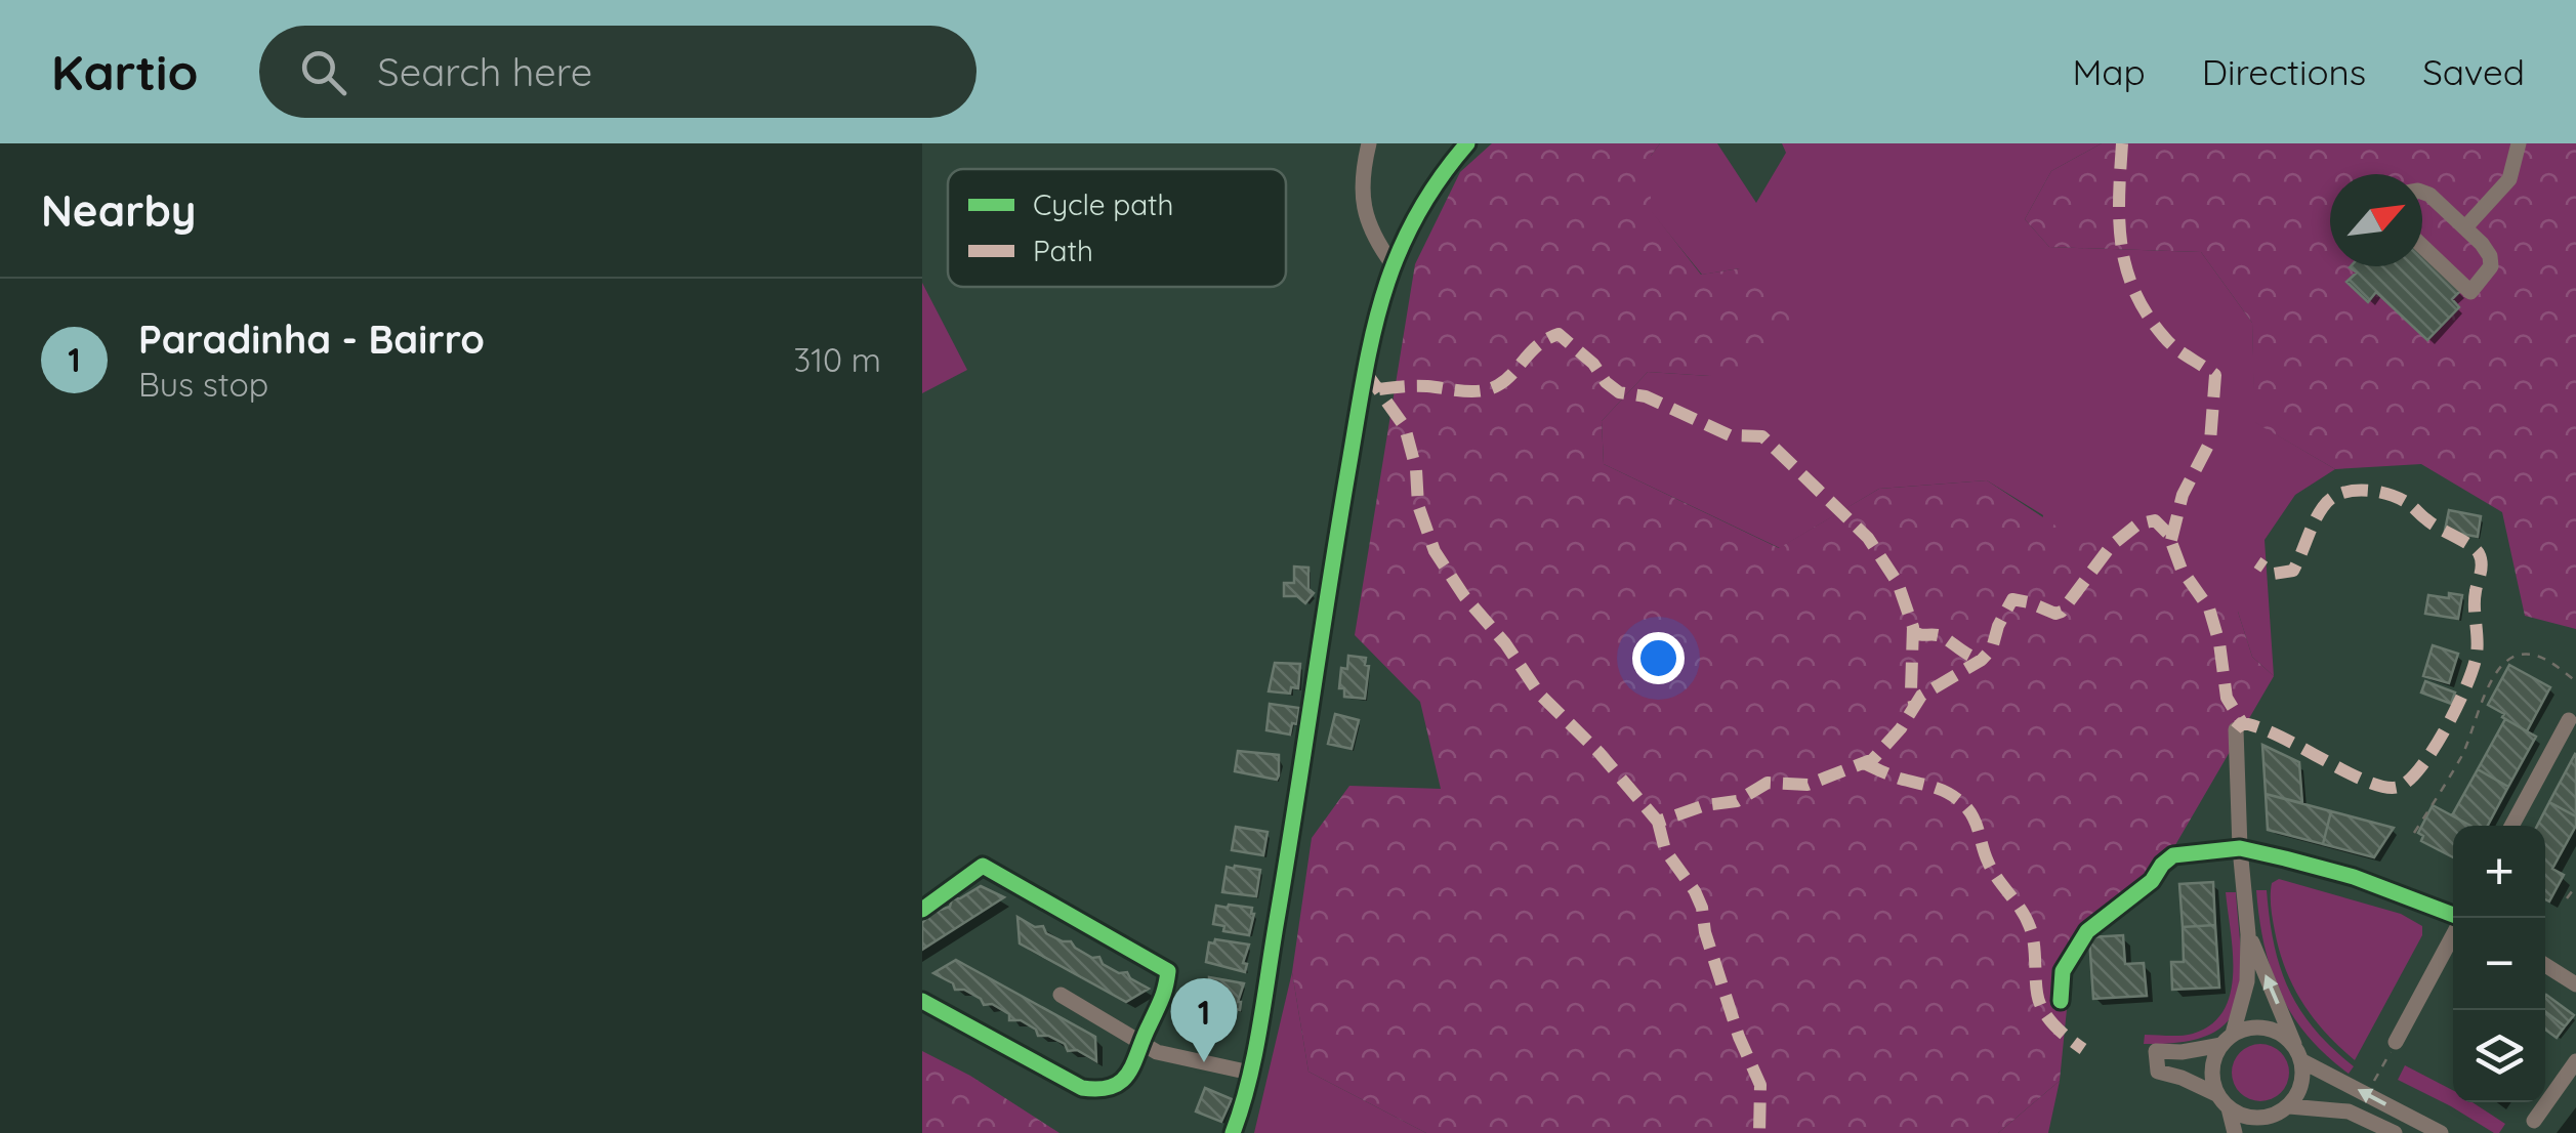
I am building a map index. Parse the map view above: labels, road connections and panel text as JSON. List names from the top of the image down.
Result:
{
  "legend": ["Cycle path", "Path"],
  "north": "top right",
  "page": {
    "header": "Kartio",
    "search": "Search here",
    "nav": ["Map", "Directions", "Saved"],
    "heading": "Nearby",
    "list": [
      {
        "mark": "1",
        "name": "Paradinha - Bairro",
        "note": "Bus stop",
        "value": "310 m"
      }
    ],
    "map_buttons": ["+", "−"],
    "pins": "1"
  }
}
